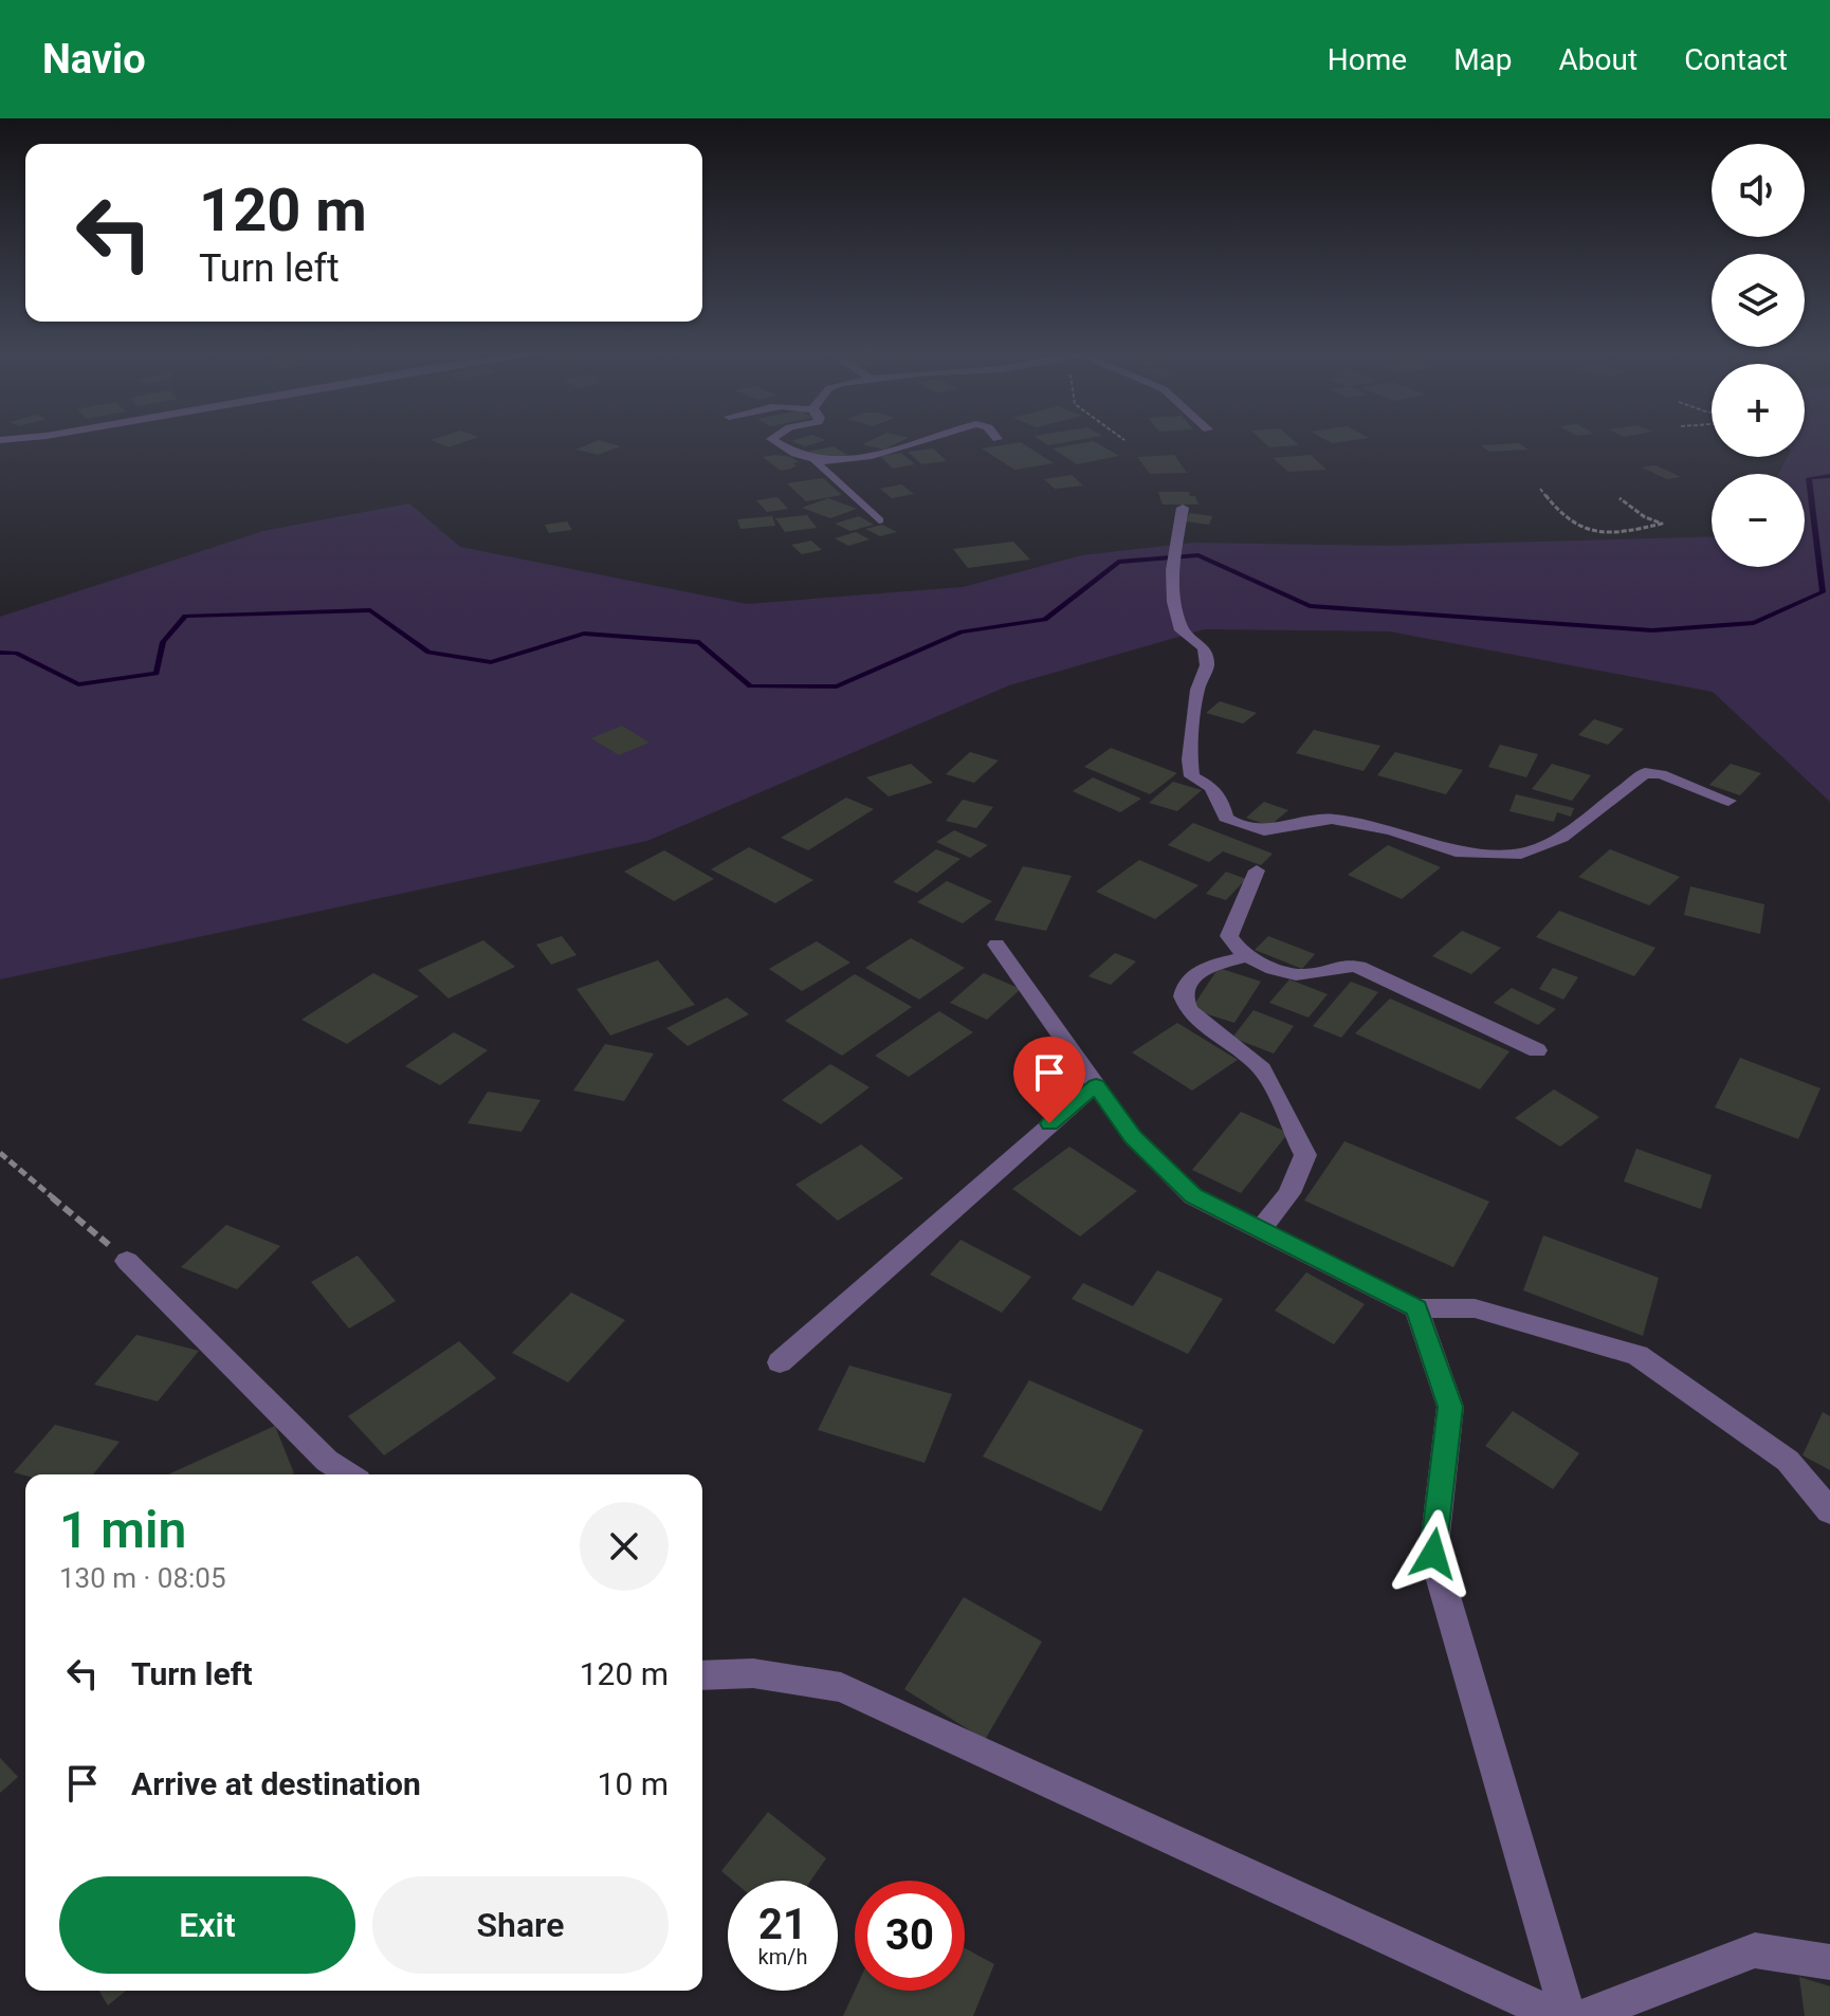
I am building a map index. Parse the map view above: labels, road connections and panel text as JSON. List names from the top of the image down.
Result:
{
  "page": {
    "header": "Navio",
    "nav": [
      "Home",
      "Map",
      "About",
      "Contact"
    ],
    "map_buttons": ["+", "−"],
    "turn": ["120 m", "Turn left"],
    "heading": ["1 min", "130 m · 08:05"],
    "list": [
      {
        "name": "Turn left",
        "value": "120 m"
      },
      {
        "name": "Arrive at destination",
        "value": "10 m"
      }
    ],
    "buttons": ["Exit", "Share"],
    "speed": "21 km/h",
    "limit": "30"
  }
}
